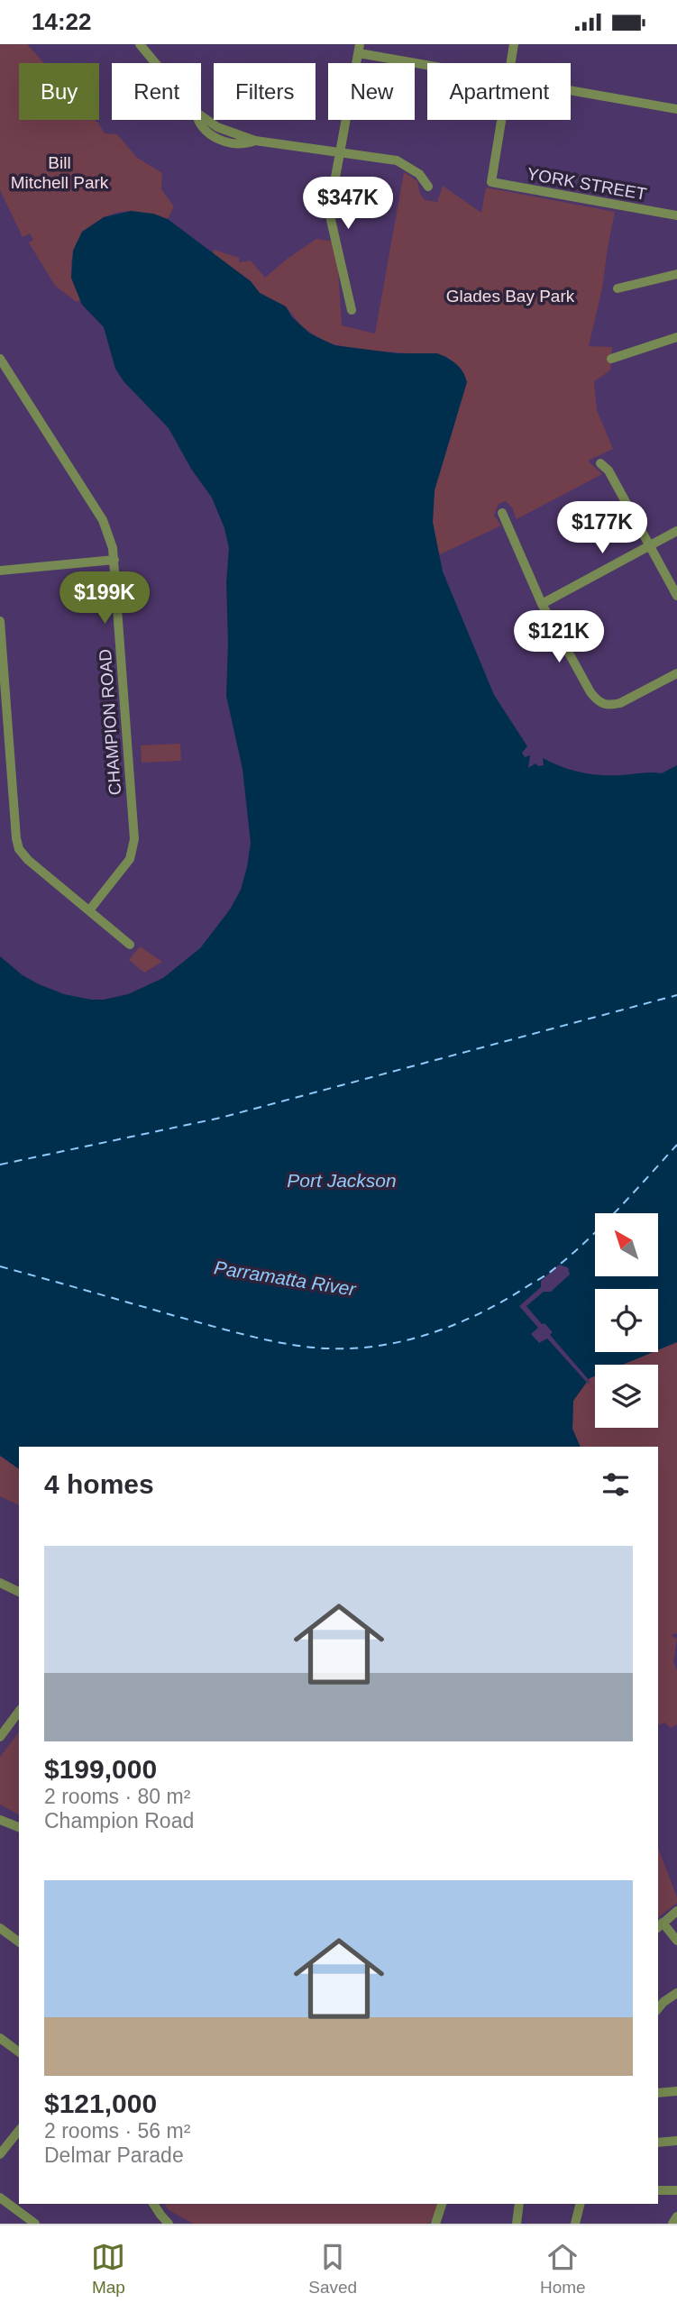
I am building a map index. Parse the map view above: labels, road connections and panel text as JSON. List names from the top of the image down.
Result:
{
  "streets": {
    "street": ["YORK STREET", "CHAMPION ROAD"]
  },
  "water": ["Port Jackson", "Parramatta River"],
  "parks": ["Bill Mitchell Park", "Glades Bay Park"],
  "north": "top left",
  "page": {
    "status": "14:22",
    "chip": [
      "Buy",
      "Rent",
      "Filters",
      "New",
      "Apartment"
    ],
    "price": [
      "$347K",
      "$177K",
      "$199K",
      "$121K"
    ],
    "heading": "4 homes",
    "list": [
      {
        "name": "$199,000",
        "note": "2 rooms · 80 m² · Champion Road"
      },
      {
        "name": "$121,000",
        "note": "2 rooms · 56 m² · Delmar Parade"
      }
    ],
    "tabs": ["Map", "Saved", "Home"]
  }
}
